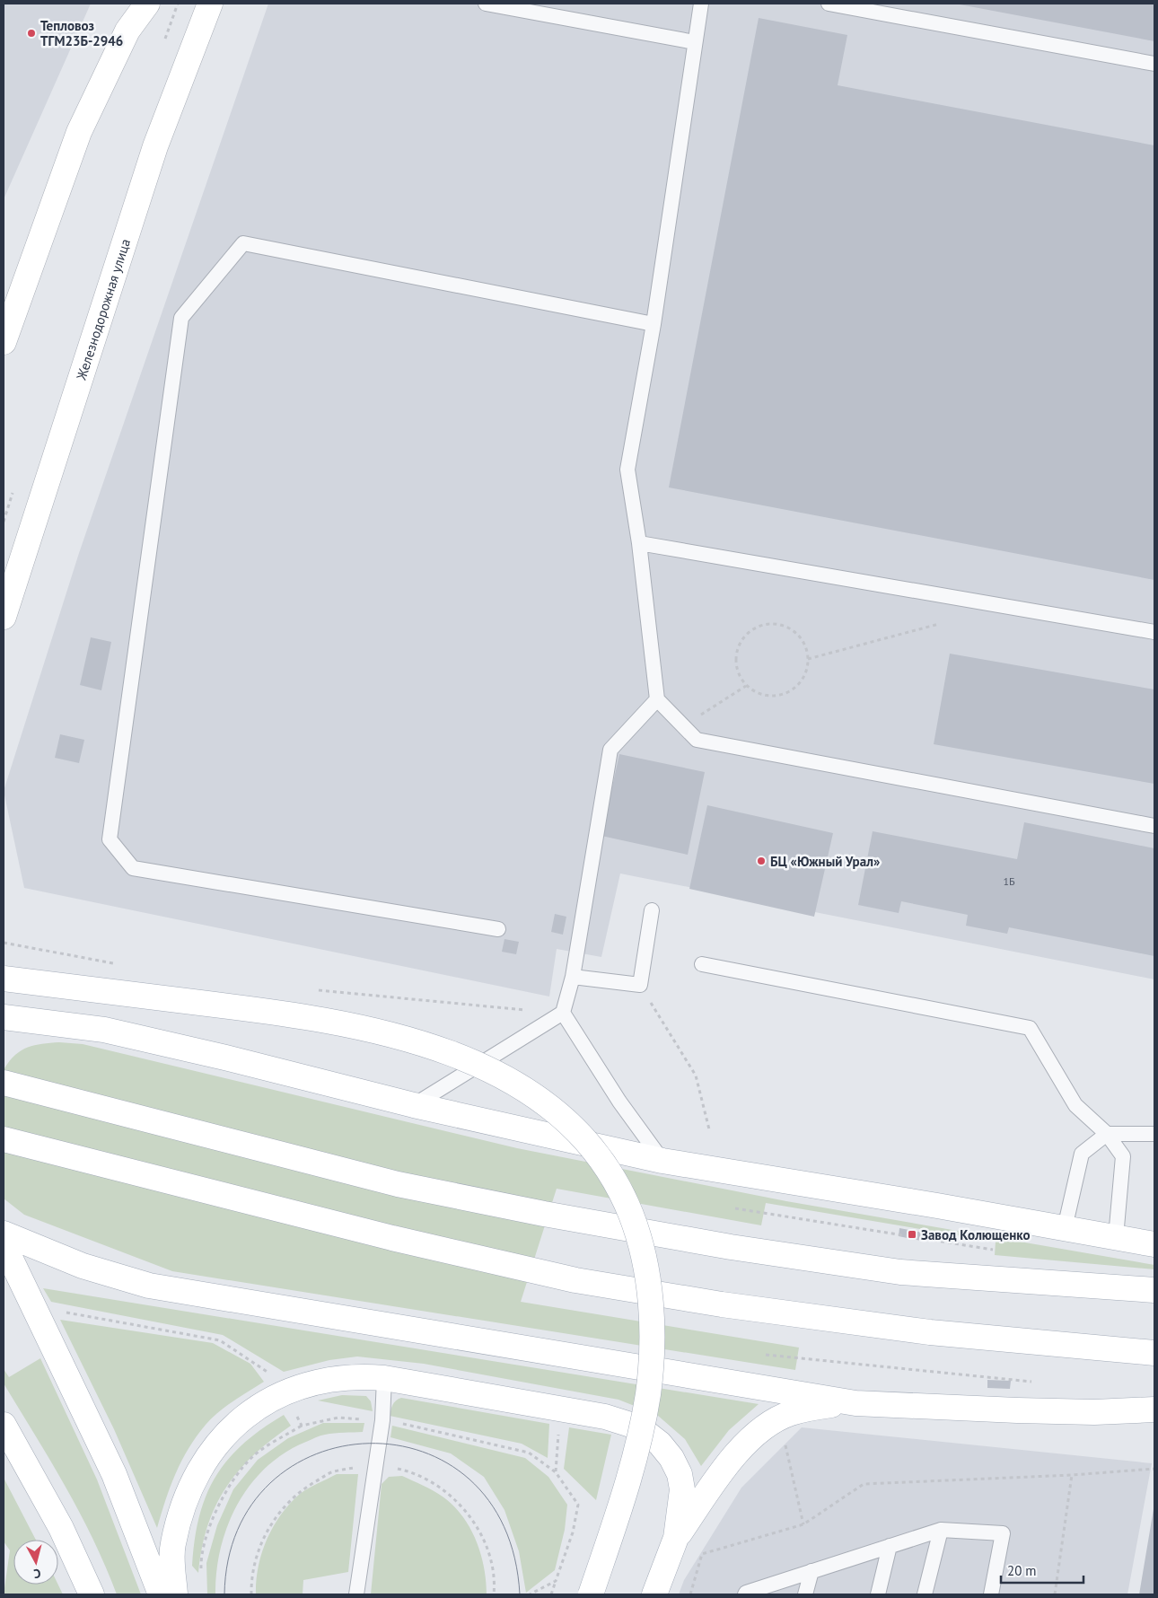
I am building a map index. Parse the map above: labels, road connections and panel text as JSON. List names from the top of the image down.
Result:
{
  "streets": {
    "main road": ["Железнодорожная улица"]
  },
  "places": {
    "other": ["Тепловоз ТГМ23Б-2946", "БЦ «Южный Урал»"],
    "transit": ["Завод Колющенко"]
  },
  "house_numbers": ["1Б"],
  "scale_bar": "20 m",
  "north": "bottom"
}
